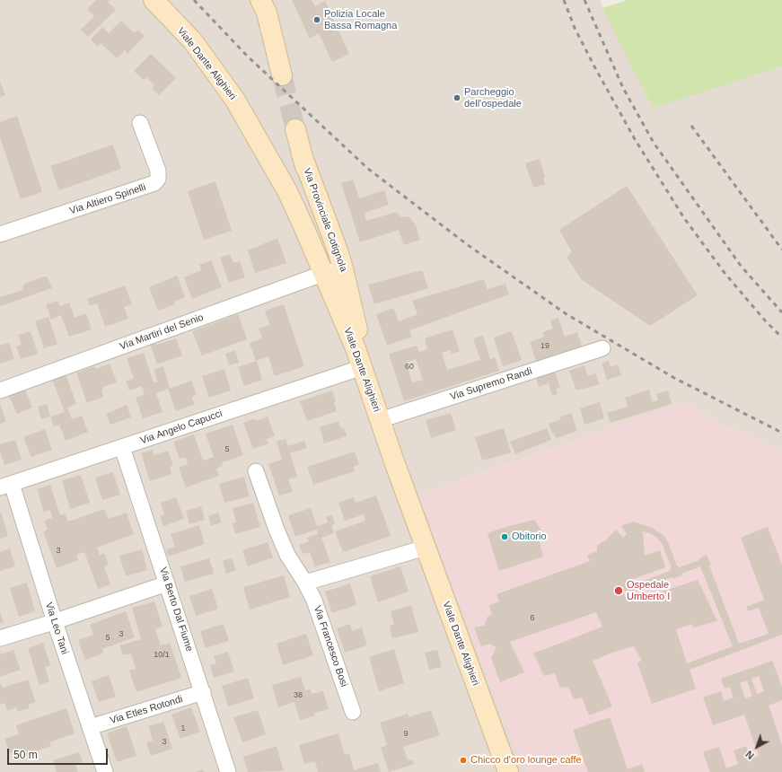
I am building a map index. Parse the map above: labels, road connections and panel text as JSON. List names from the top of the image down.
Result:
{
  "streets": {
    "street": [
      "Viale Dante Alighieri",
      "Via Altiero Spinelli",
      "Via Provinciale Cotignola",
      "Via Martiri del Senio",
      "Via Supremo Randi",
      "Via Angelo Capucci",
      "Via Berto Dal Fiume",
      "Via Leo Tani",
      "Via Francesco Bosi",
      "Via Etles Rotondi"
    ]
  },
  "crossings": [
    ["Viale Dante Alighieri", "Via Provinciale Cotignola"],
    ["Viale Dante Alighieri", "Via Martiri del Senio"],
    ["Viale Dante Alighieri", "Via Supremo Randi"],
    ["Viale Dante Alighieri", "Via Angelo Capucci"],
    ["Via Provinciale Cotignola", "Via Martiri del Senio"],
    ["Via Angelo Capucci", "Via Berto Dal Fiume"],
    ["Via Angelo Capucci", "Via Leo Tani"],
    ["Via Berto Dal Fiume", "Via Etles Rotondi"],
    ["Via Leo Tani", "Via Etles Rotondi"]
  ],
  "places": [
    "Polizia Locale Bassa Romagna",
    "Parcheggio dell'ospedale",
    "Obitorio",
    "Ospedale Umberto I",
    "Chicco d'oro lounge caffe"
  ],
  "house_numbers": [
    "19",
    "60",
    "5",
    "3",
    "6",
    "3",
    "5",
    "10/1",
    "38",
    "1",
    "9",
    "3"
  ],
  "scale_bar": "50 m",
  "north": "bottom left"
}
